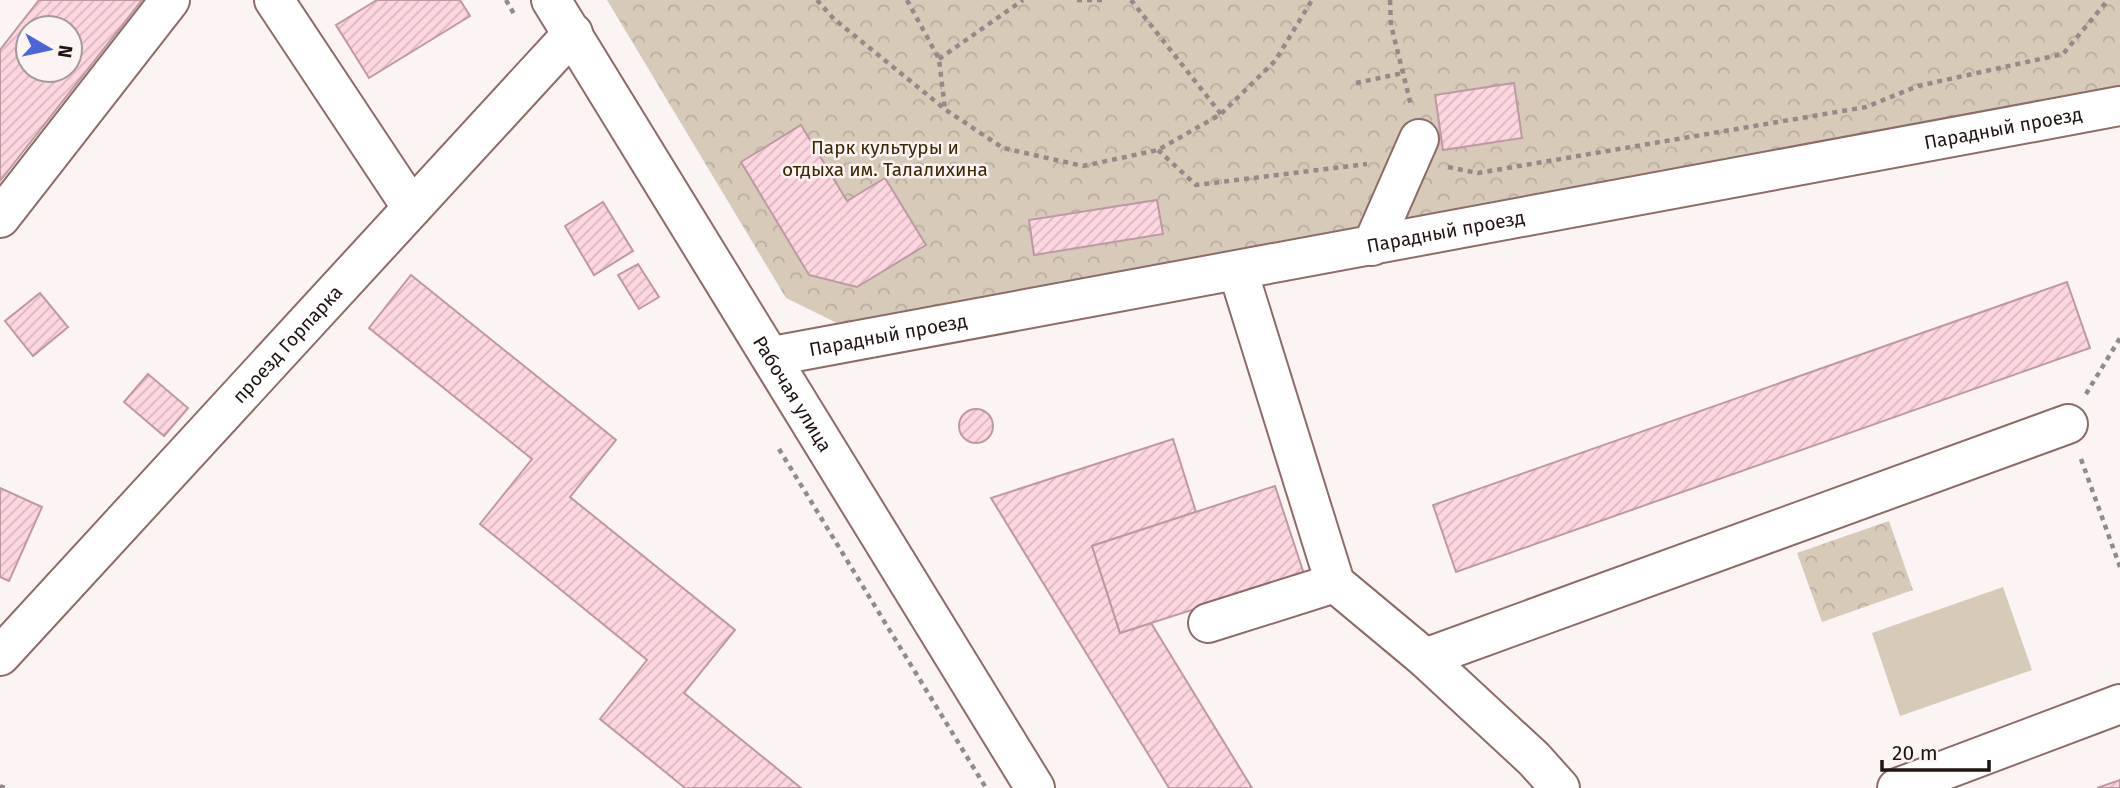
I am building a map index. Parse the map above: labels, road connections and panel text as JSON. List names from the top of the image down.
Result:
{
  "streets": {
    "street": ["Парадный проезд", "проезд Горпарка", "Рабочая улица"]
  },
  "crossings": [
    ["Парадный проезд", "Рабочая улица"],
    ["проезд Горпарка", "Рабочая улица"]
  ],
  "parks": ["Парк культуры и отдыха им. Талалихина"],
  "scale_bar": "20 m",
  "north": "right"
}
